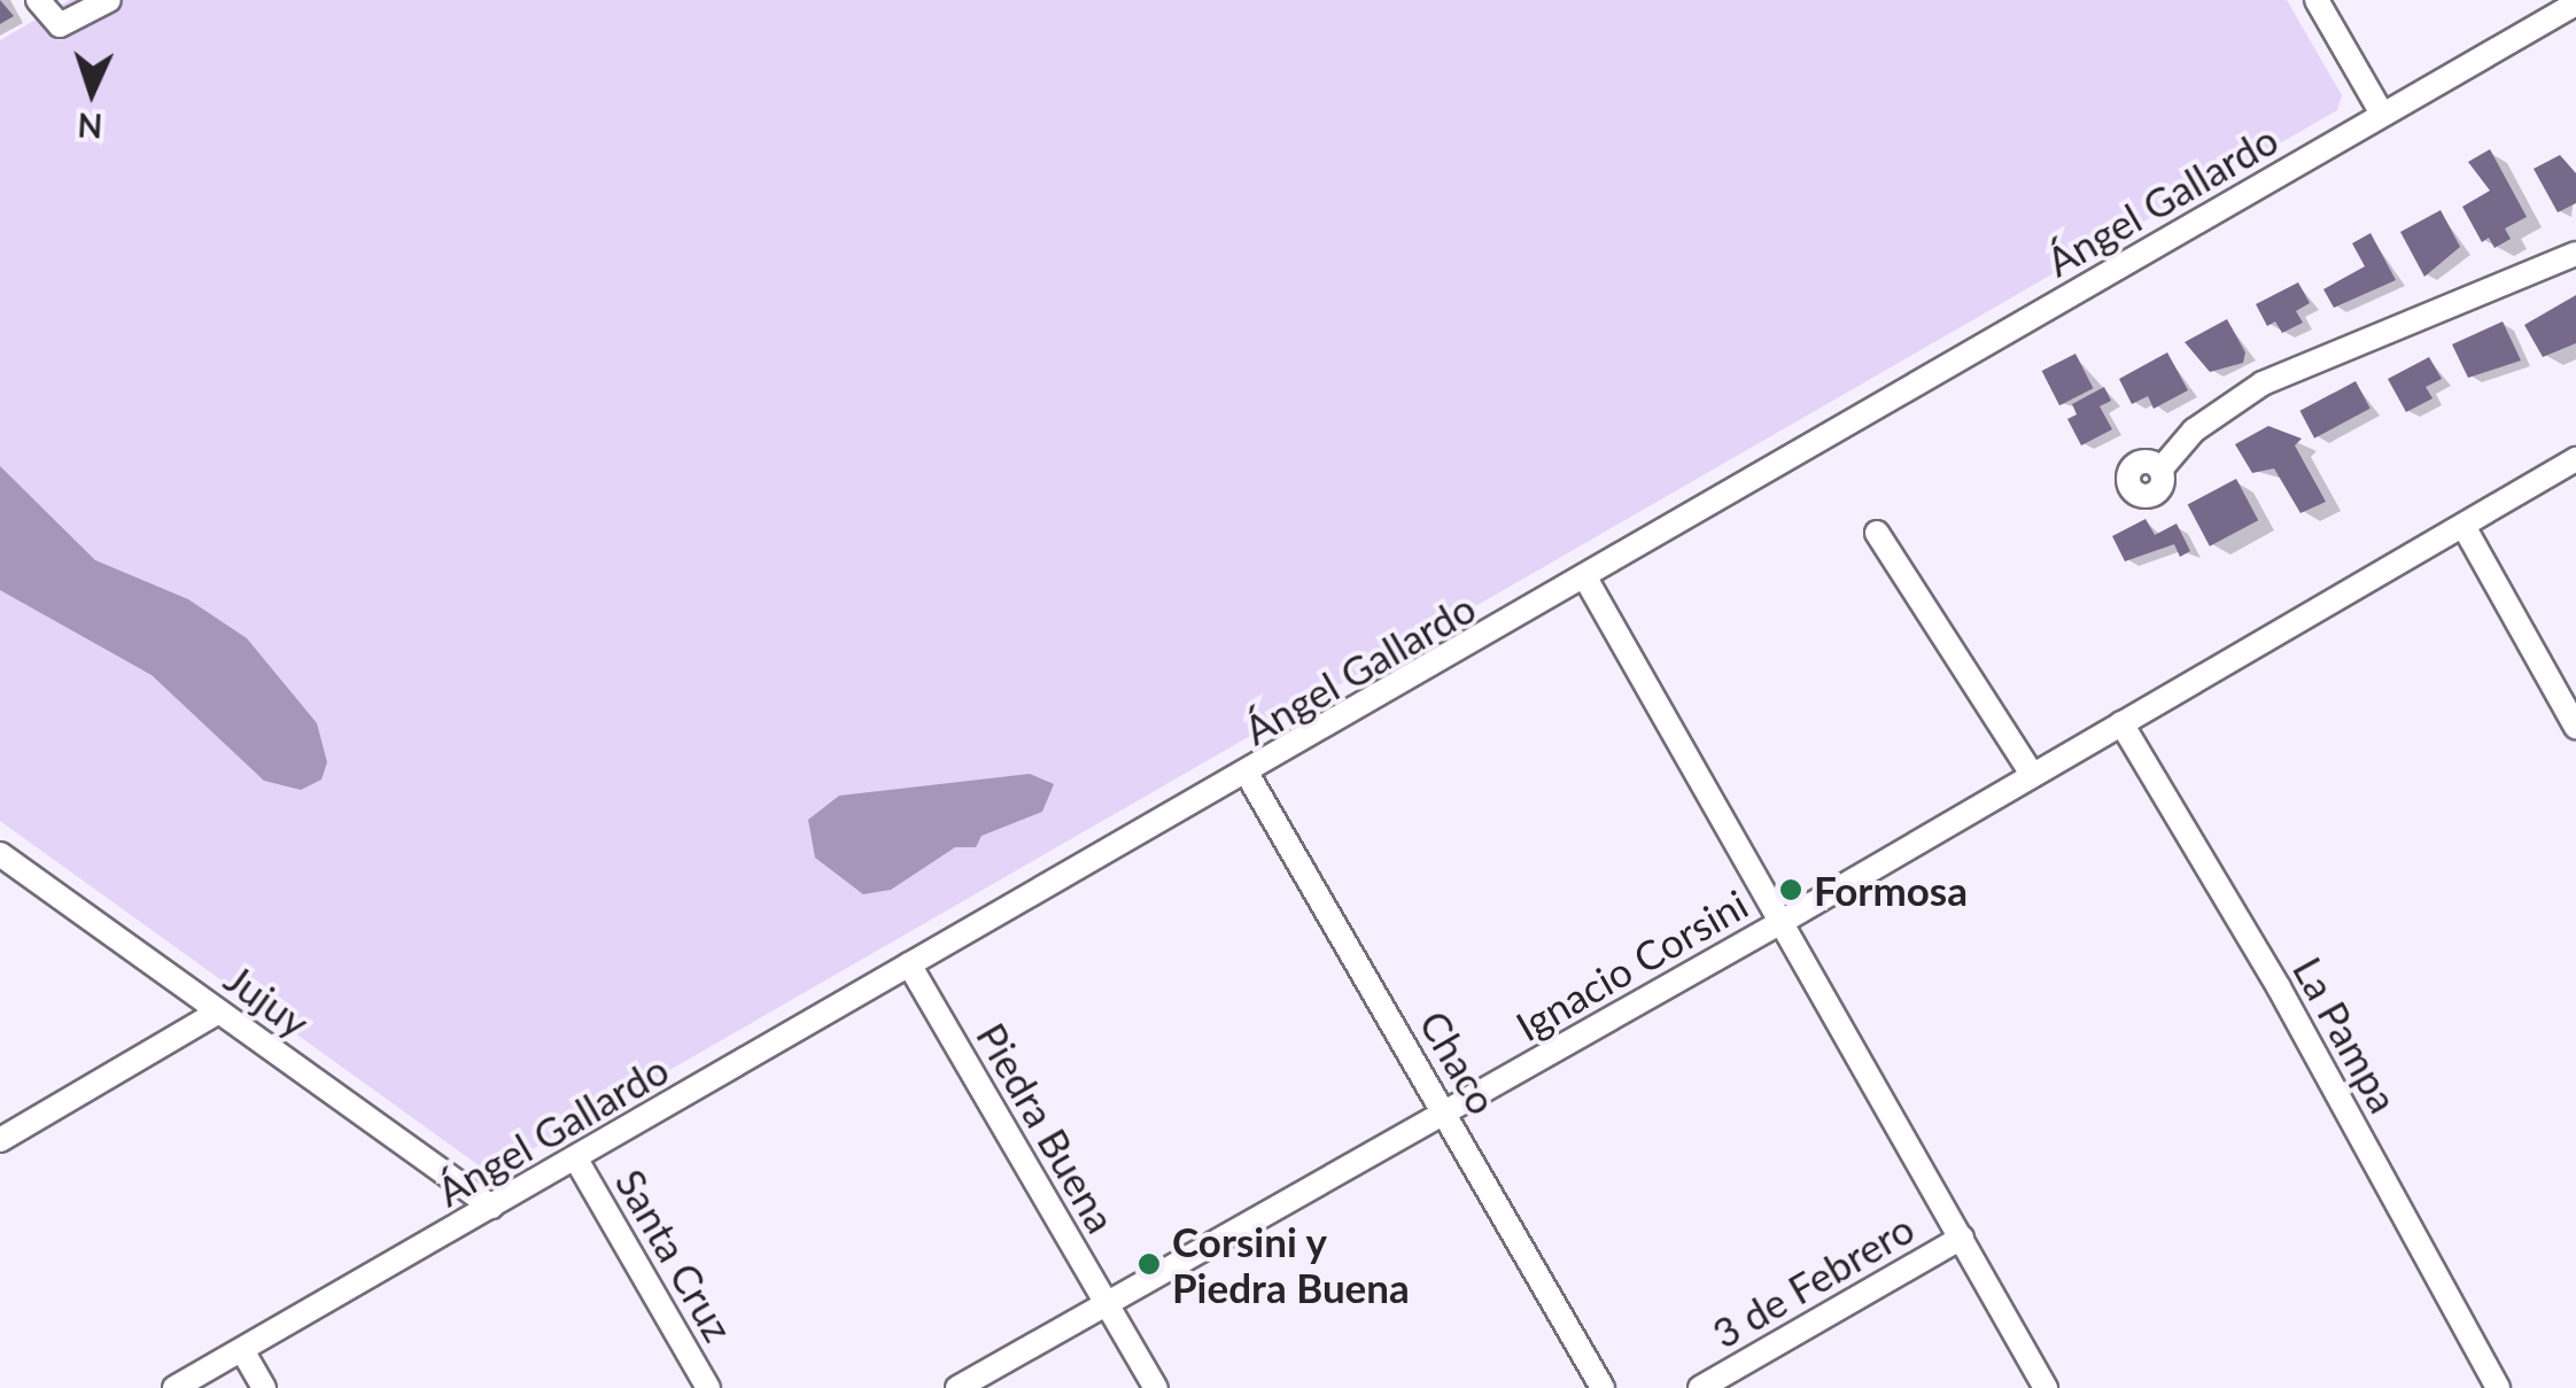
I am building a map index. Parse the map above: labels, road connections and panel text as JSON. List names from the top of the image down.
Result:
{
  "streets": {
    "street": [
      "Ángel Gallardo",
      "Ignacio Corsini",
      "Jujuy",
      "La Pampa",
      "Chaco",
      "Piedra Buena",
      "Santa Cruz",
      "3 de Febrero"
    ]
  },
  "crossings": [
    ["Ángel Gallardo", "Jujuy"],
    ["Ángel Gallardo", "Chaco"],
    ["Ángel Gallardo", "Piedra Buena"],
    ["Ángel Gallardo", "Santa Cruz"],
    ["Ignacio Corsini", "La Pampa"],
    ["Ignacio Corsini", "Chaco"],
    ["Ignacio Corsini", "Piedra Buena"]
  ],
  "places": ["Formosa", "Corsini y Piedra Buena"],
  "north": "bottom"
}
